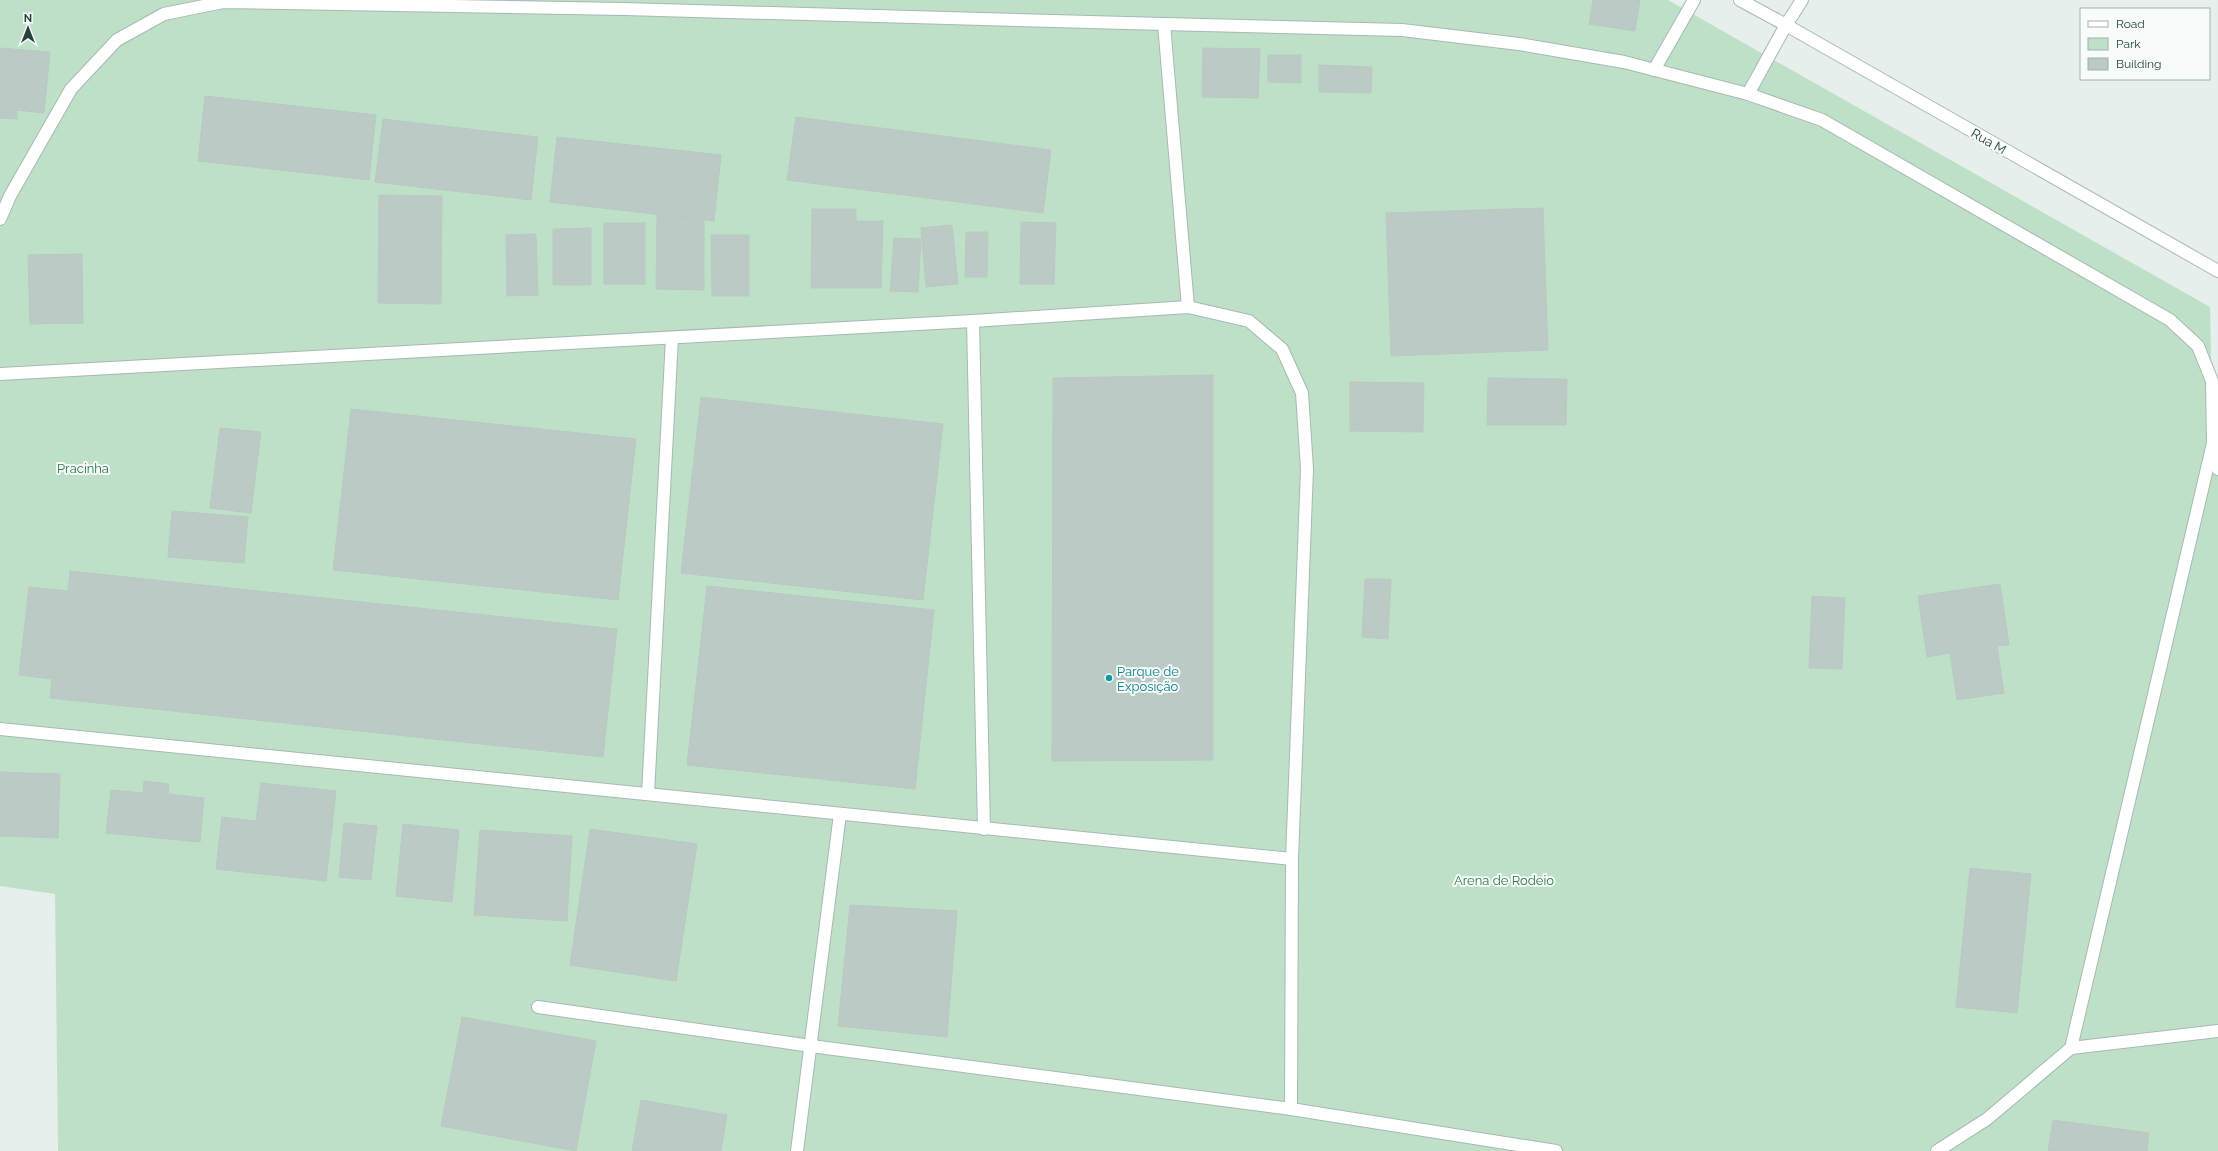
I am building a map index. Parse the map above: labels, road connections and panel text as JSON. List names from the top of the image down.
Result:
{
  "streets": {
    "street": ["Rua M"]
  },
  "parks": ["Pracinha", "Arena de Rodeio"],
  "places": ["Parque de Exposição"],
  "legend": ["Road", "Park", "Building"],
  "north": "top"
}
